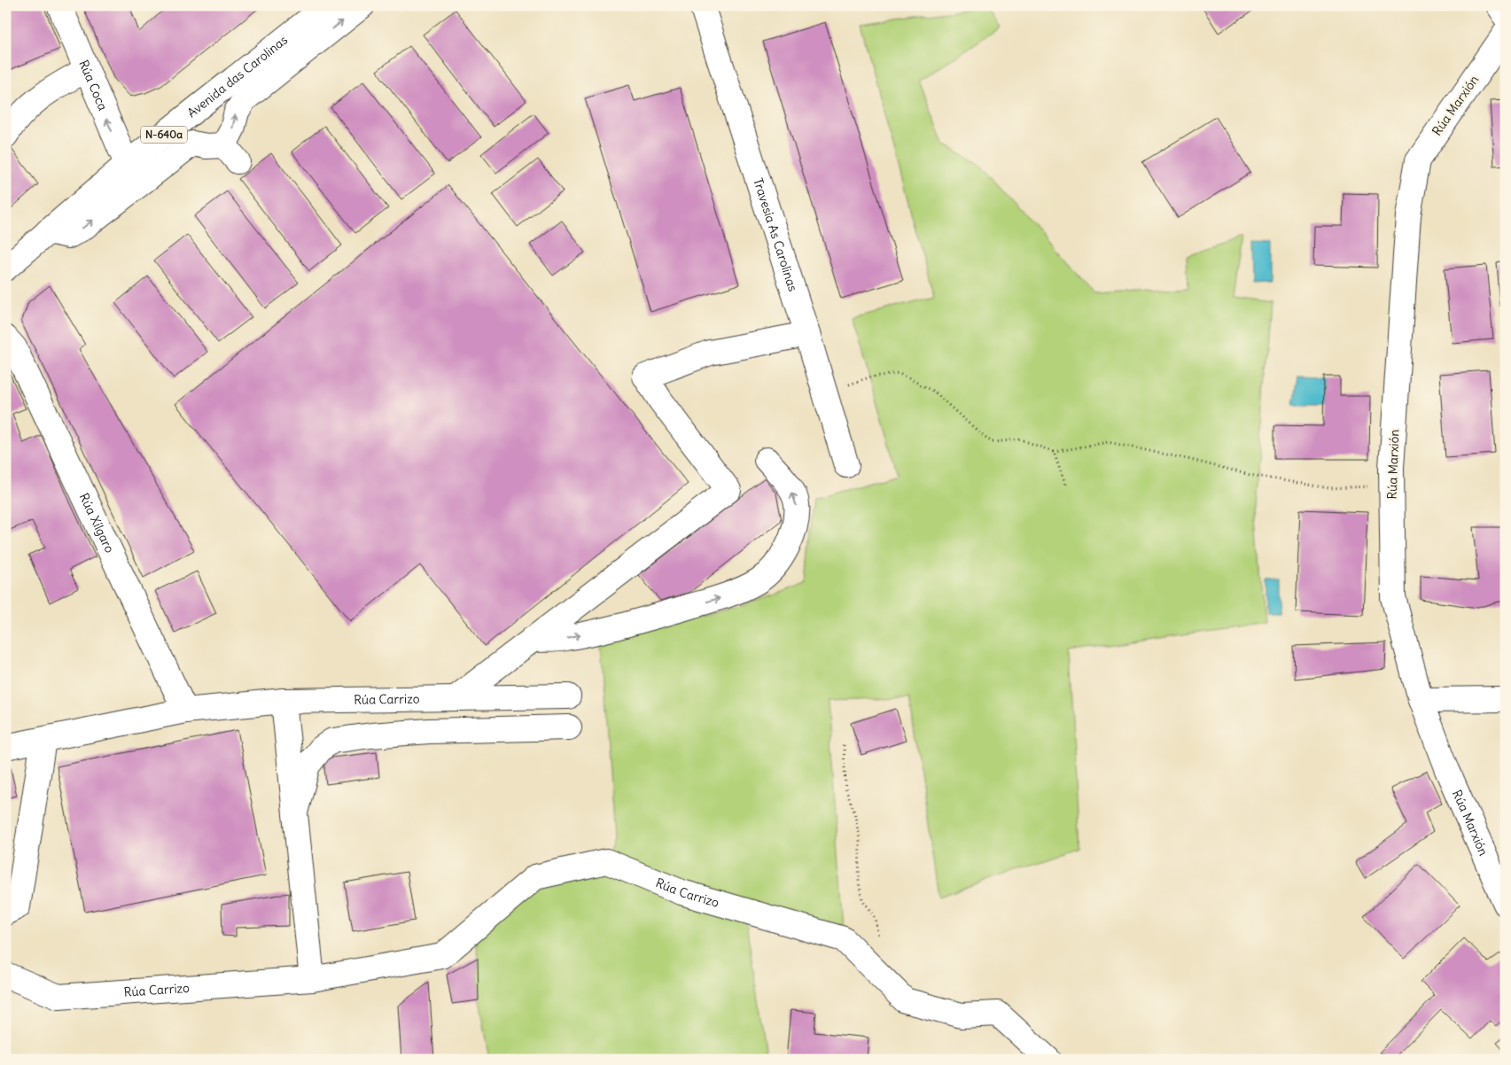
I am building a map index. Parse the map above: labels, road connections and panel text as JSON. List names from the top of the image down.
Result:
{
  "streets": {
    "street": [
      "Avenida das Carolinas",
      "Rúa Coca",
      "Rúa Marxión",
      "N-640a",
      "Travesía As Carolinas",
      "Rúa Xílgaro",
      "Rúa Carrizo"
    ]
  },
  "crossings": [
    ["Avenida das Carolinas", "Rúa Coca"],
    ["Rúa Xílgaro", "Rúa Carrizo"]
  ],
  "one_way": ["Rúa Coca"]
}
